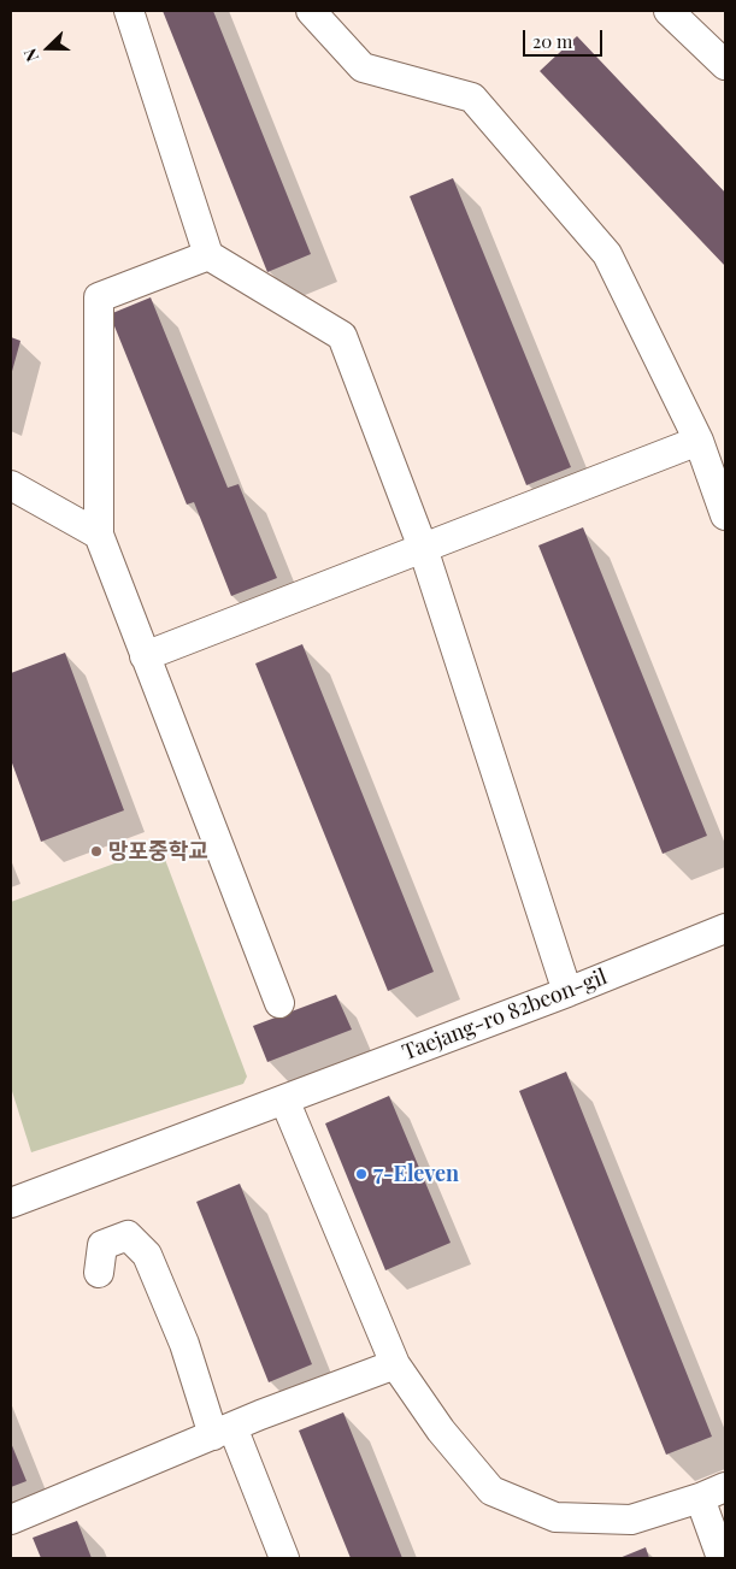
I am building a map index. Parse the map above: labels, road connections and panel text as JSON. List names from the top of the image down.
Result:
{
  "streets": {
    "street": ["Taejang-ro 82beon-gil"]
  },
  "places": ["망포중학교", "7-Eleven"],
  "scale_bar": "20 m",
  "north": "left"
}
